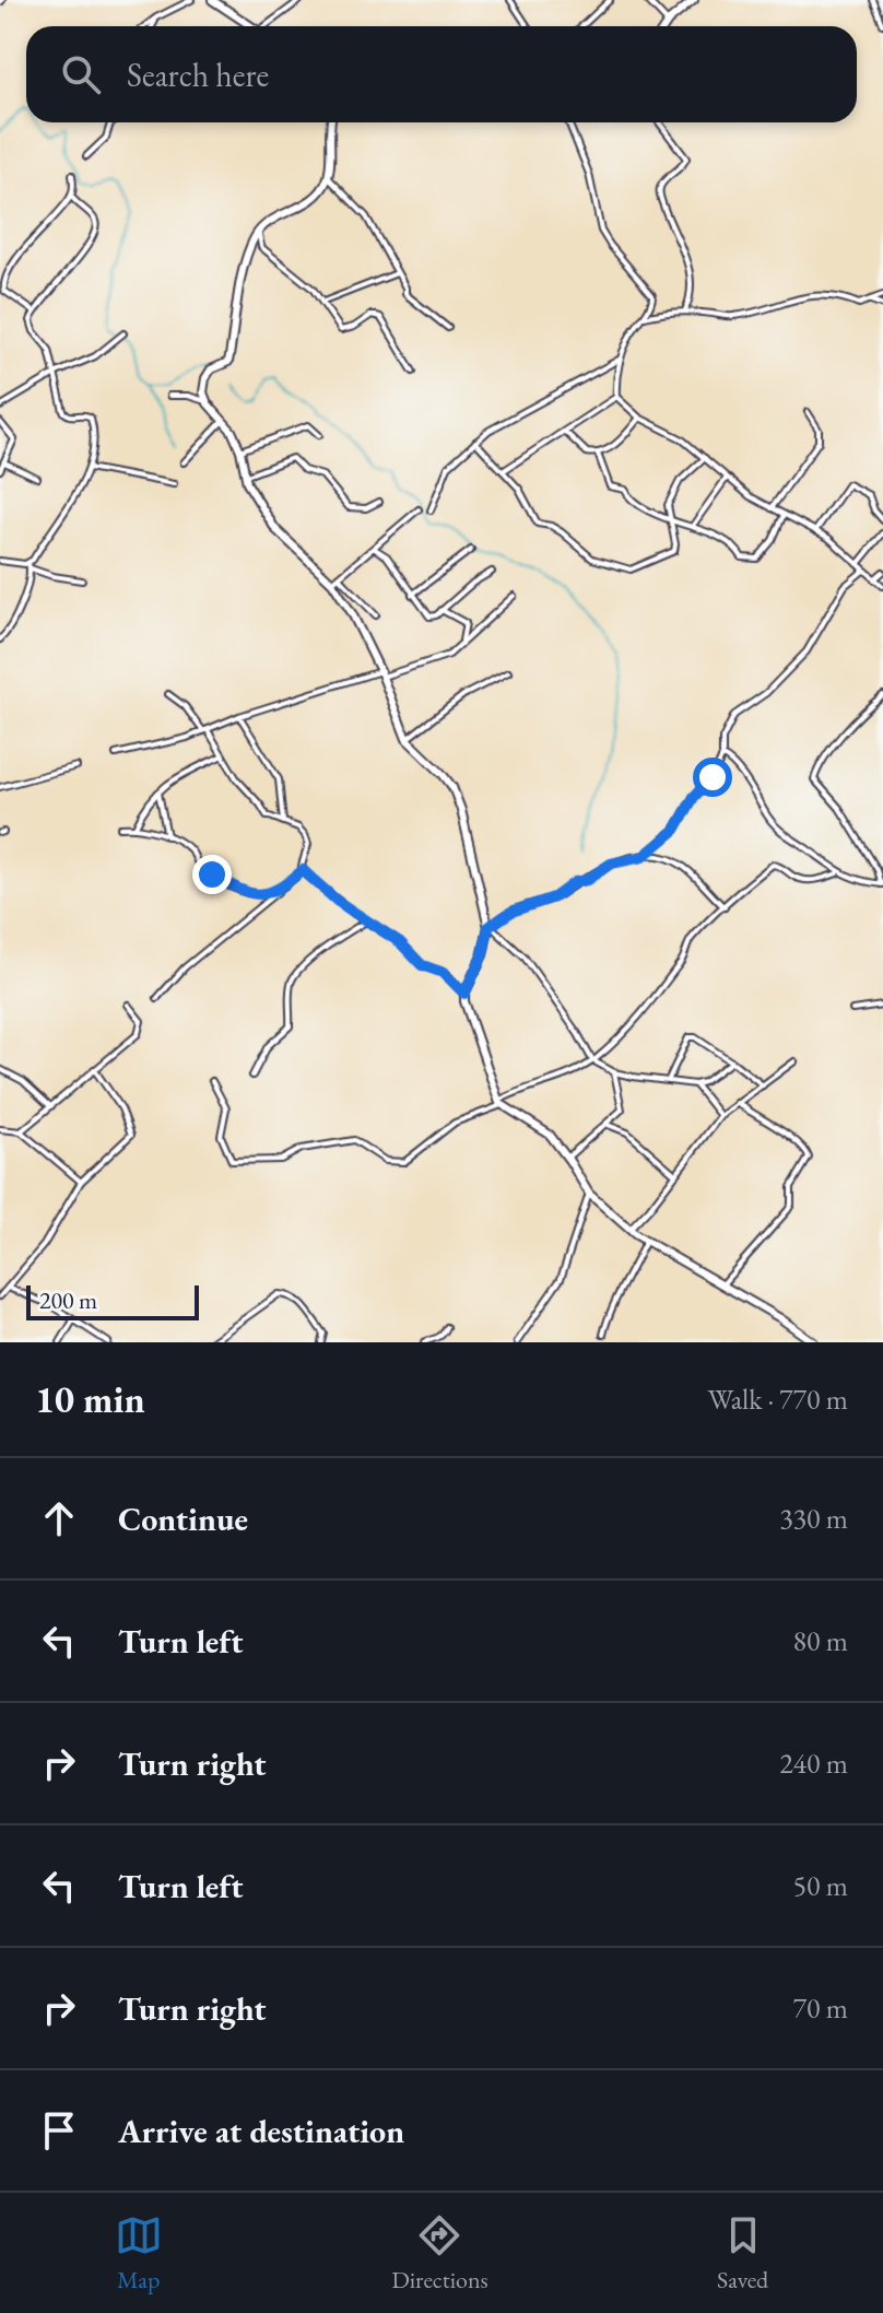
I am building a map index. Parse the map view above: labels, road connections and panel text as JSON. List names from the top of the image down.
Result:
{
  "scale_bar": "200 m",
  "page": {
    "search": "Search here",
    "scale": "200 m",
    "heading": ["10 min", "Walk · 770 m"],
    "list": [
      ["Continue", "330 m"],
      ["Turn left", "80 m"],
      ["Turn right", "240 m"],
      ["Turn left", "50 m"],
      ["Turn right", "70 m"],
      "Arrive at destination"
    ],
    "nav": ["Map", "Directions", "Saved"]
  }
}
